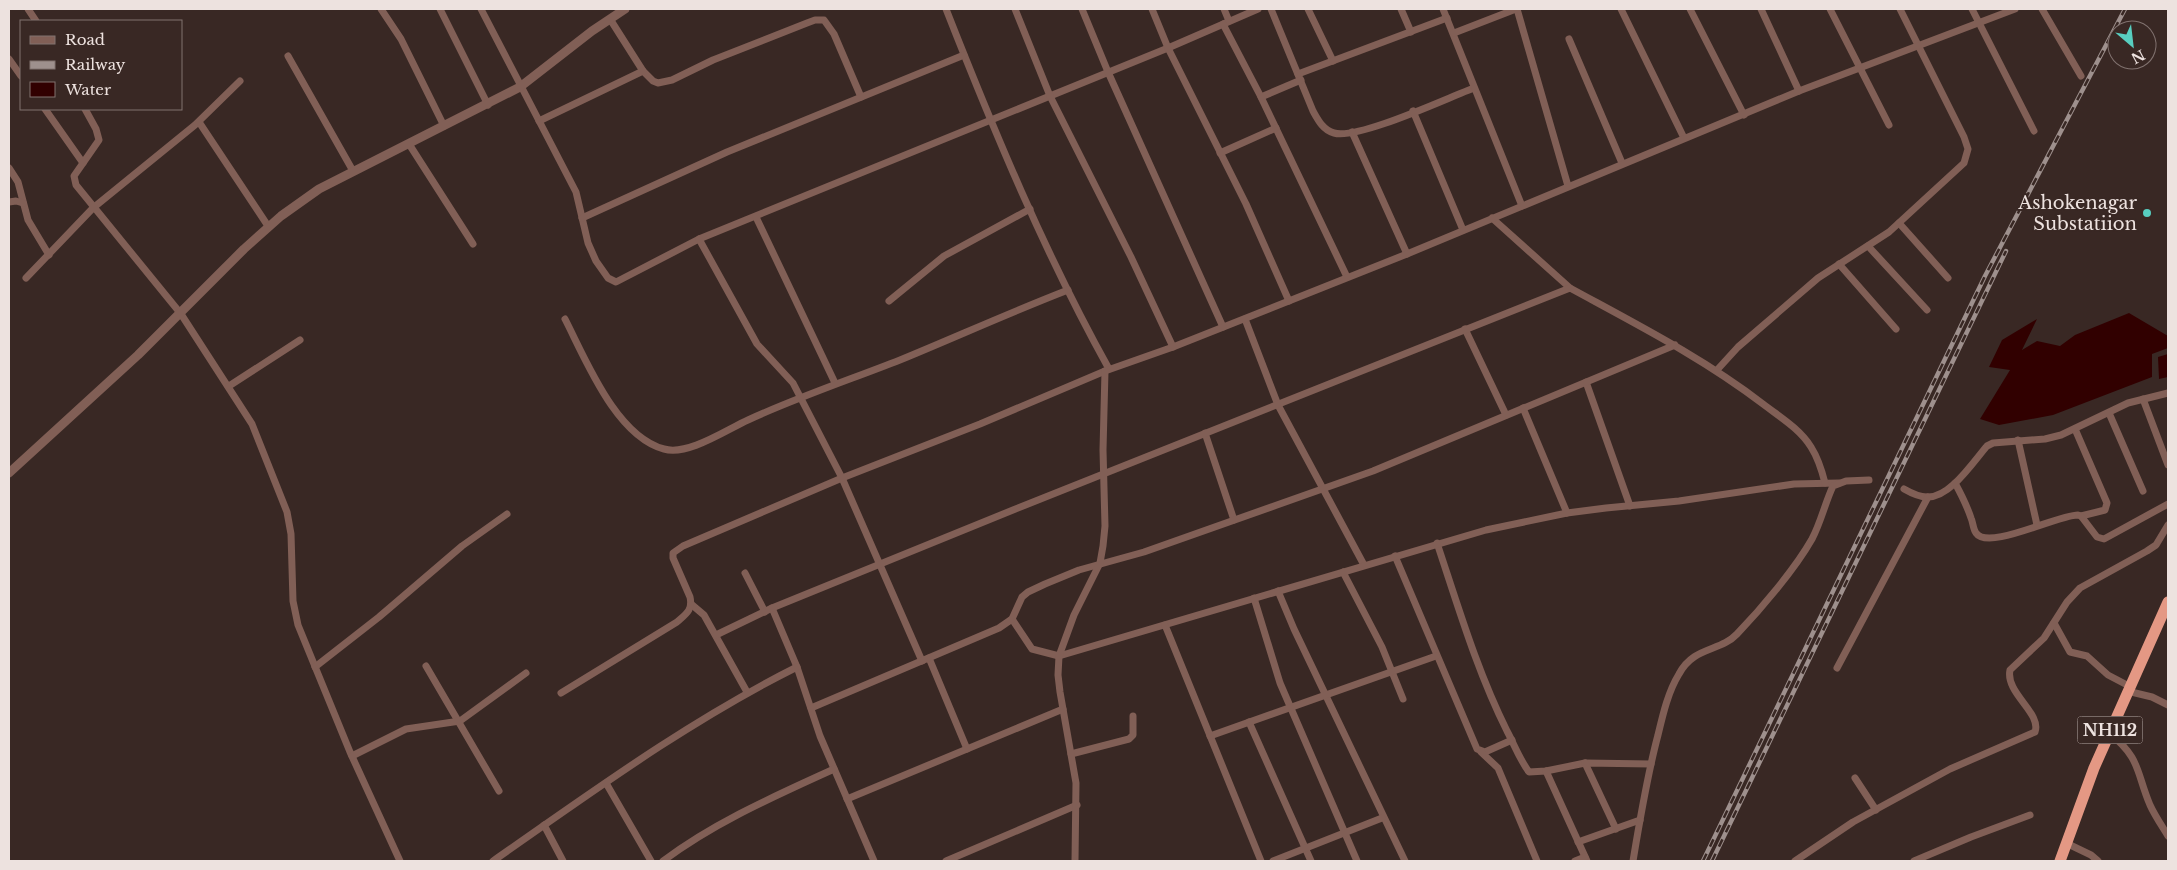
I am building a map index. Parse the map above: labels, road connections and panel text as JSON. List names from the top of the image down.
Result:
{
  "streets": {
    "highway": ["NH112"]
  },
  "places": ["Ashokenagar Substatiion"],
  "legend": ["Road", "Railway", "Water"],
  "north": "bottom right"
}
